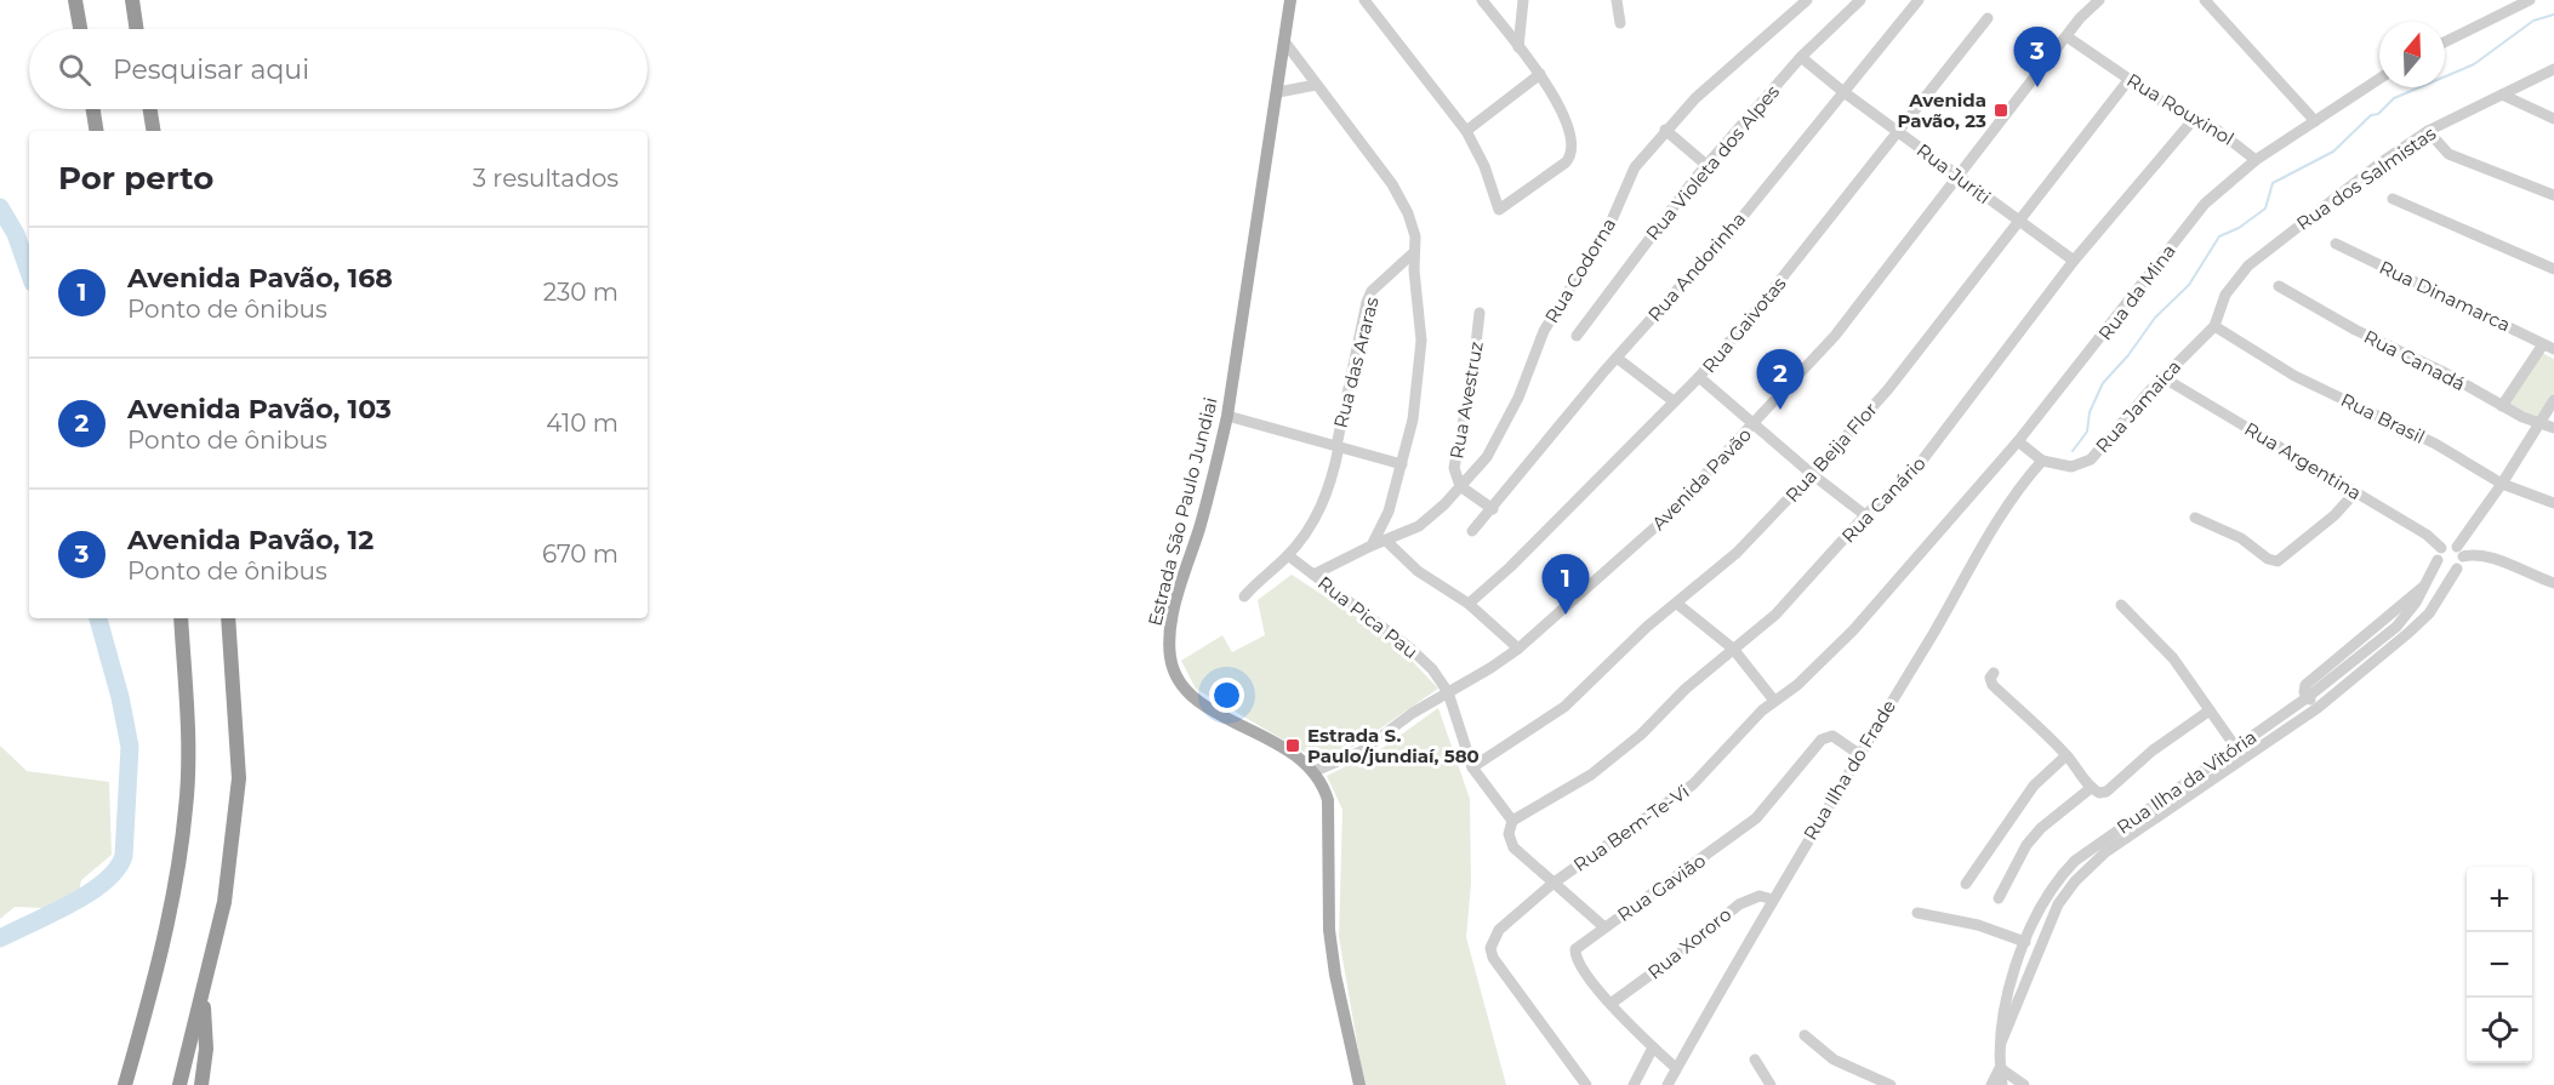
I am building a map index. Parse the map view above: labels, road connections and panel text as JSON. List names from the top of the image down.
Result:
{
  "streets": {
    "main road": ["Estrada São Paulo Jundiai"],
    "street": [
      "Rua Rouxinol",
      "Rua Violeta dos Alpes",
      "Rua Juriti",
      "Rua dos Salmistas",
      "Rua Andorinha",
      "Rua Codorna",
      "Rua da Mina",
      "Rua Dinamarca",
      "Rua Gaivotas",
      "Rua Canadá",
      "Rua das Araras",
      "Rua Avestruz",
      "Rua Jamaica",
      "Rua Brasil",
      "Rua Beija Flor",
      "Rua Argentina",
      "Avenida Pavão",
      "Rua Canário",
      "Rua Pica Pau",
      "Rua Ilha do Frade",
      "Rua Ilha da Vitória",
      "Rua Bem-Te-Vi",
      "Rua Gavião",
      "Rua Xororo"
    ]
  },
  "crossings": [
    ["Rua Rouxinol", "Rua da Mina"],
    ["Rua Rouxinol", "Rua Beija Flor"],
    ["Rua Rouxinol", "Avenida Pavão"],
    ["Rua Rouxinol", "Rua Canário"],
    ["Rua Violeta dos Alpes", "Rua Juriti"],
    ["Rua Juriti", "Rua Andorinha"],
    ["Rua Juriti", "Rua Gaivotas"],
    ["Rua Juriti", "Rua Beija Flor"],
    ["Rua Juriti", "Avenida Pavão"],
    ["Rua Juriti", "Rua Canário"],
    ["Rua dos Salmistas", "Rua Jamaica"],
    ["Rua dos Salmistas", "Rua Brasil"],
    ["Rua Codorna", "Rua Avestruz"],
    ["Rua Codorna", "Rua Pica Pau"],
    ["Rua da Mina", "Rua Bem-Te-Vi"],
    ["Rua Canadá", "Rua Ilha da Vitória"],
    ["Rua das Araras", "Rua Pica Pau"],
    ["Rua Jamaica", "Rua Brasil"],
    ["Rua Jamaica", "Rua Argentina"],
    ["Rua Jamaica", "Rua Ilha do Frade"],
    ["Rua Brasil", "Rua Ilha da Vitória"],
    ["Rua Beija Flor", "Rua Pica Pau"],
    ["Rua Argentina", "Rua Ilha da Vitória"],
    ["Avenida Pavão", "Estrada São Paulo Jundiai"],
    ["Avenida Pavão", "Rua Pica Pau"],
    ["Rua Canário", "Rua Pica Pau"],
    ["Rua Ilha do Frade", "Rua Gavião"],
    ["Rua Ilha do Frade", "Rua Xororo"],
    ["Rua Gavião", "Rua Xororo"]
  ],
  "places": {
    "transit": ["Avenida Pavão, 23", "Estrada S. Paulo/jundiaí, 580"]
  },
  "north": "top",
  "page": {
    "pins": ["3", "2", "1"],
    "search": "Pesquisar aqui",
    "heading": ["Por perto", "3 resultados"],
    "list": [
      {
        "mark": "1",
        "name": "Avenida Pavão, 168",
        "note": "Ponto de ônibus",
        "value": "230 m"
      },
      {
        "mark": "2",
        "name": "Avenida Pavão, 103",
        "note": "Ponto de ônibus",
        "value": "410 m"
      },
      {
        "mark": "3",
        "name": "Avenida Pavão, 12",
        "note": "Ponto de ônibus",
        "value": "670 m"
      }
    ],
    "map_buttons": ["+", "−"]
  }
}
